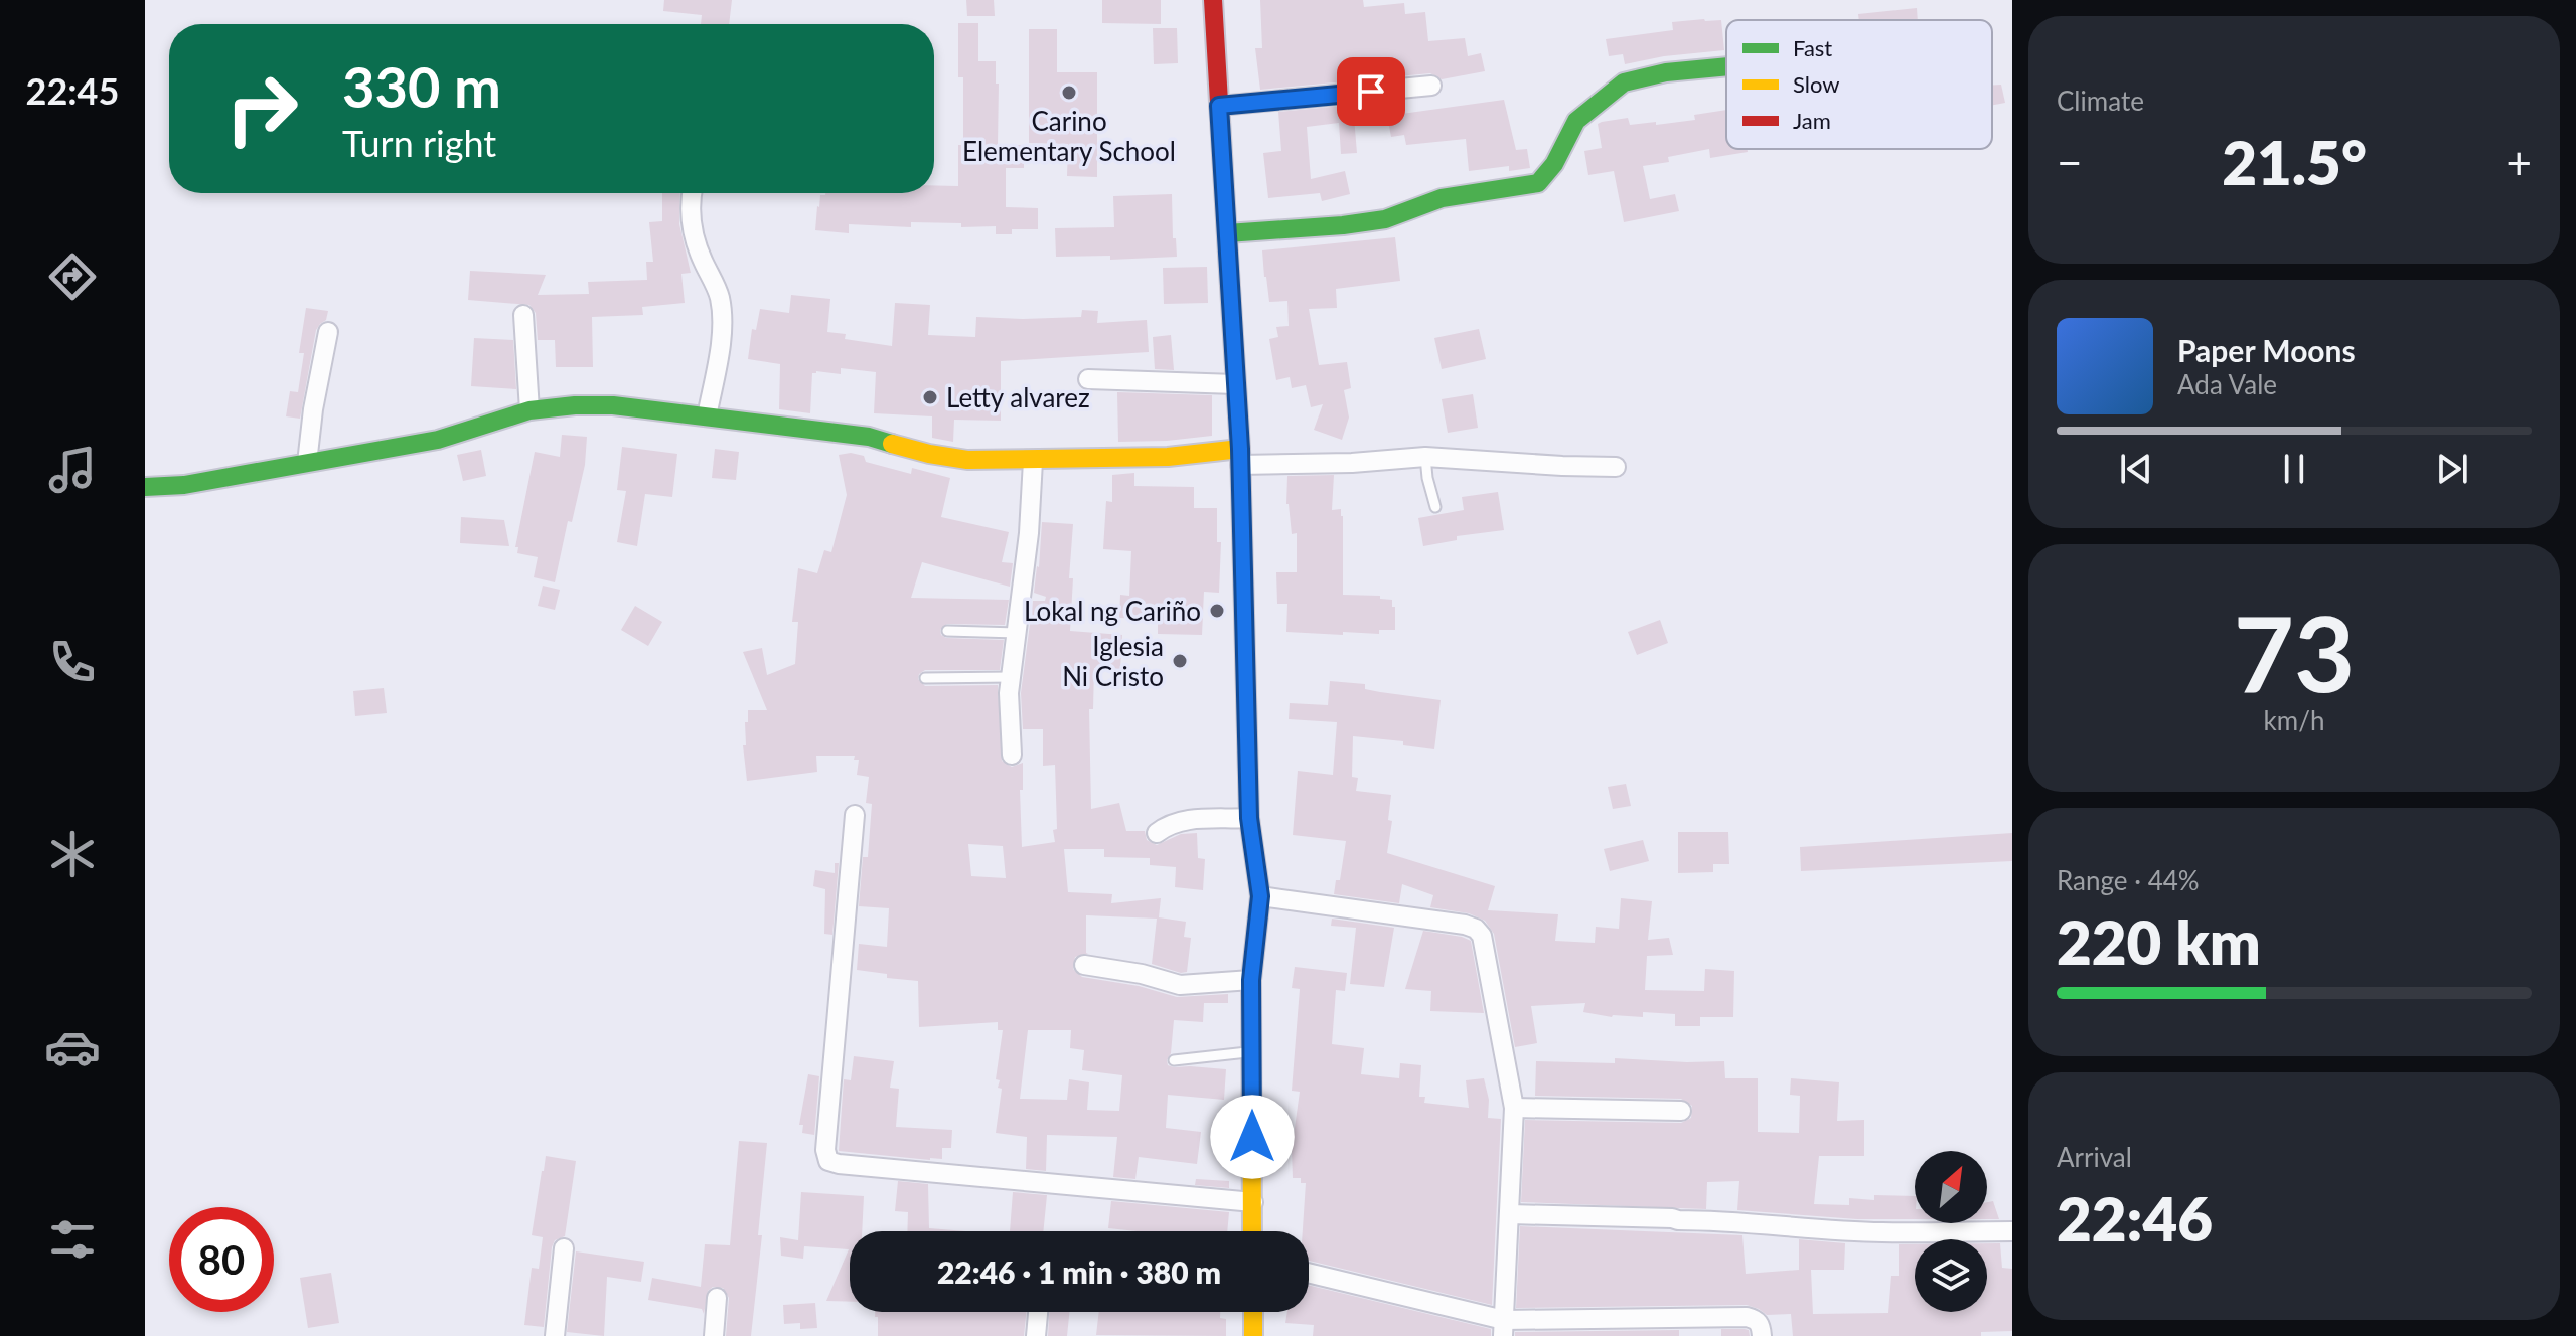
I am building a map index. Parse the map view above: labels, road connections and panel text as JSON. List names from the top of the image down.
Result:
{
  "places": [
    "Carino Elementary School",
    "Letty alvarez",
    "Lokal ng Cariño",
    "Iglesia Ni Cristo"
  ],
  "legend": ["Fast", "Slow", "Jam"],
  "north": "top right",
  "page": {
    "tabs": "22:45",
    "tile": [
      "Climate",
      ["73", "km/h"],
      ["Range · 44%", "220 km"],
      ["Arrival", "22:46"]
    ],
    "turn": ["330 m", "Turn right"],
    "heat": ["−", "21.5°", "+"],
    "song": ["Paper Moons", "Ada Vale"],
    "limit": "80",
    "trip": "22:46 · 1 min · 380 m"
  }
}
